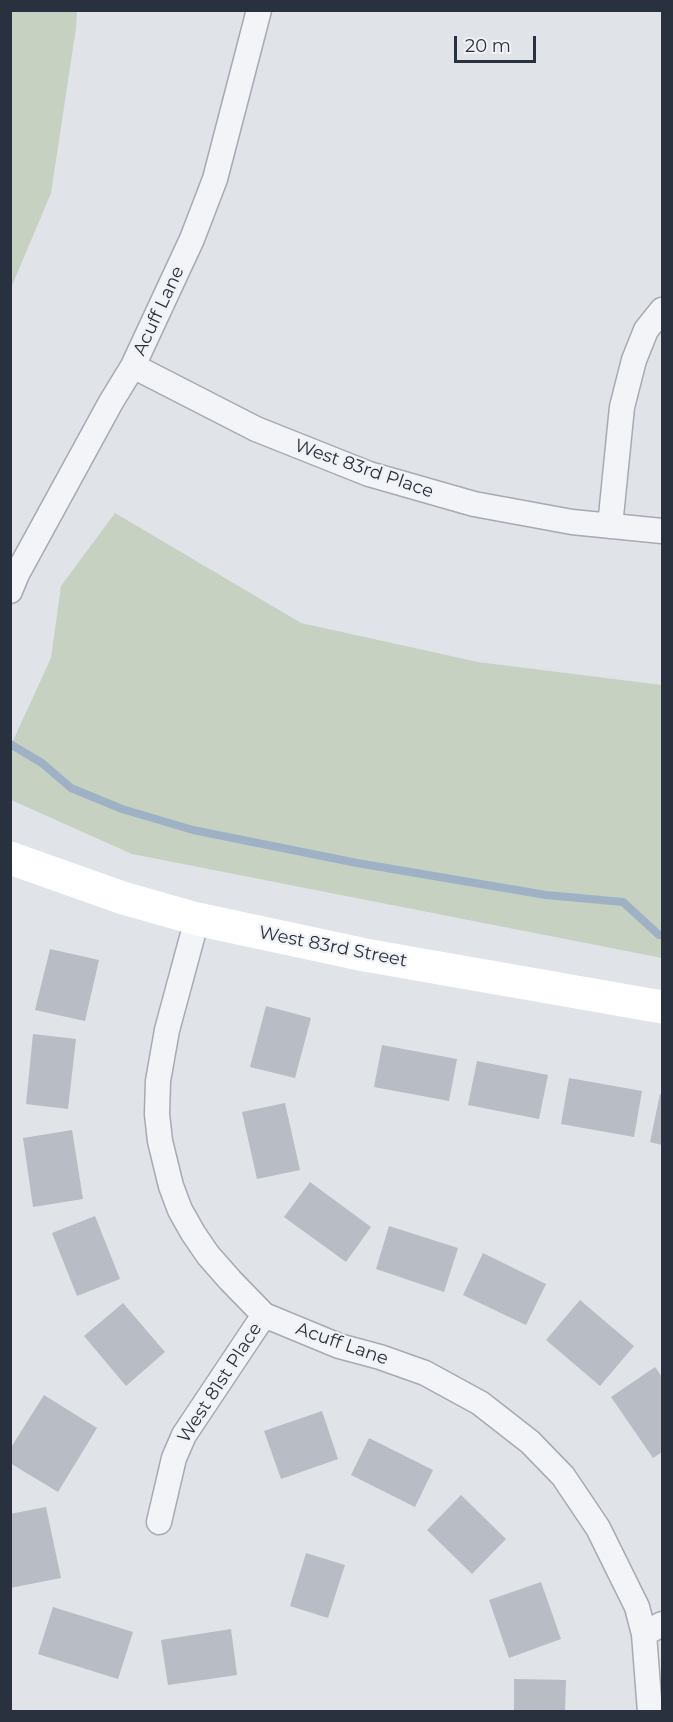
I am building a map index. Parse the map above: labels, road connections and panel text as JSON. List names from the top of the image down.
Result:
{
  "streets": {
    "street": [
      "Acuff Lane",
      "West 83rd Place",
      "West 83rd Street",
      "West 81st Place"
    ]
  },
  "crossings": [
    ["Acuff Lane", "West 83rd Place"],
    ["Acuff Lane", "West 83rd Street"],
    ["Acuff Lane", "West 81st Place"]
  ],
  "scale_bar": "20 m"
}
